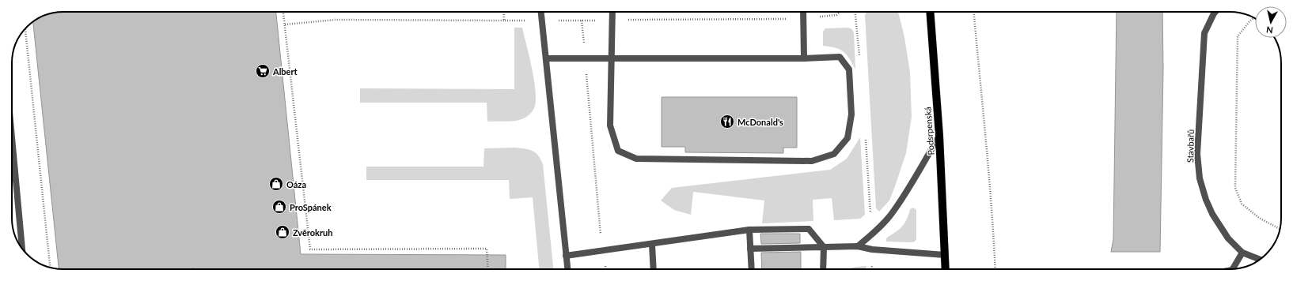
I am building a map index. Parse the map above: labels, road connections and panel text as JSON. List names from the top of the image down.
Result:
{
  "streets": {
    "main road": ["Podsrpenská"],
    "street": ["Stavbařů"]
  },
  "places": {
    "supermarket": ["Albert"],
    "restaurant": ["McDonald's"],
    "shop": ["Oáza", "ProSpánek", "Zvěrokruh"]
  },
  "north": "bottom"
}
